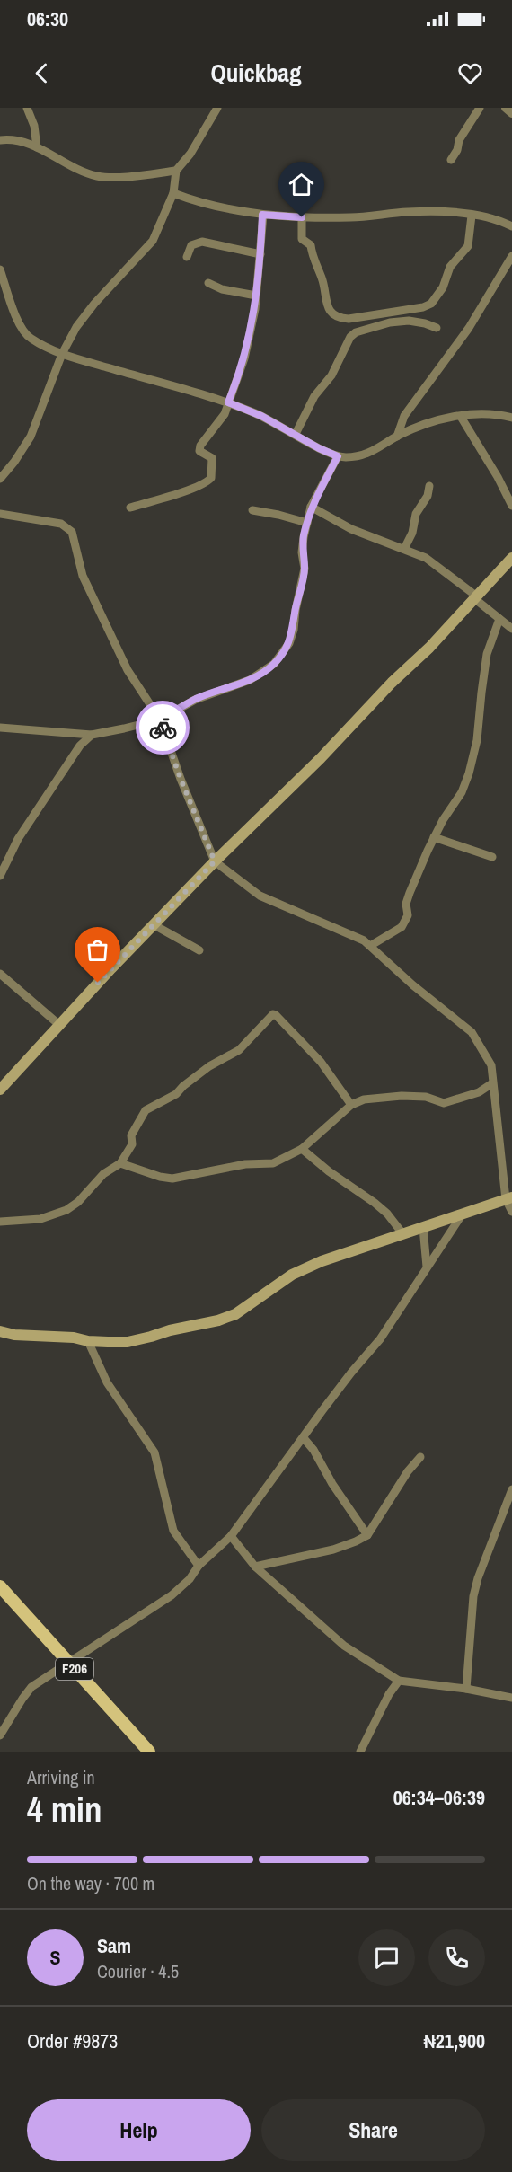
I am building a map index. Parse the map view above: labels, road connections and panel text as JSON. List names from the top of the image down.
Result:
{
  "streets": {
    "main road": ["F206"]
  },
  "page": {
    "status": "06:30",
    "header": "Quickbag",
    "heading": ["4 min", "Arriving in", "06:34–06:39"],
    "panel": [
      "Sam",
      "Courier · 4.5",
      "Order #9873",
      "₦21,900"
    ],
    "bar": "On the way · 700 m",
    "round": "S",
    "buttons": ["Help", "Share"]
  }
}
